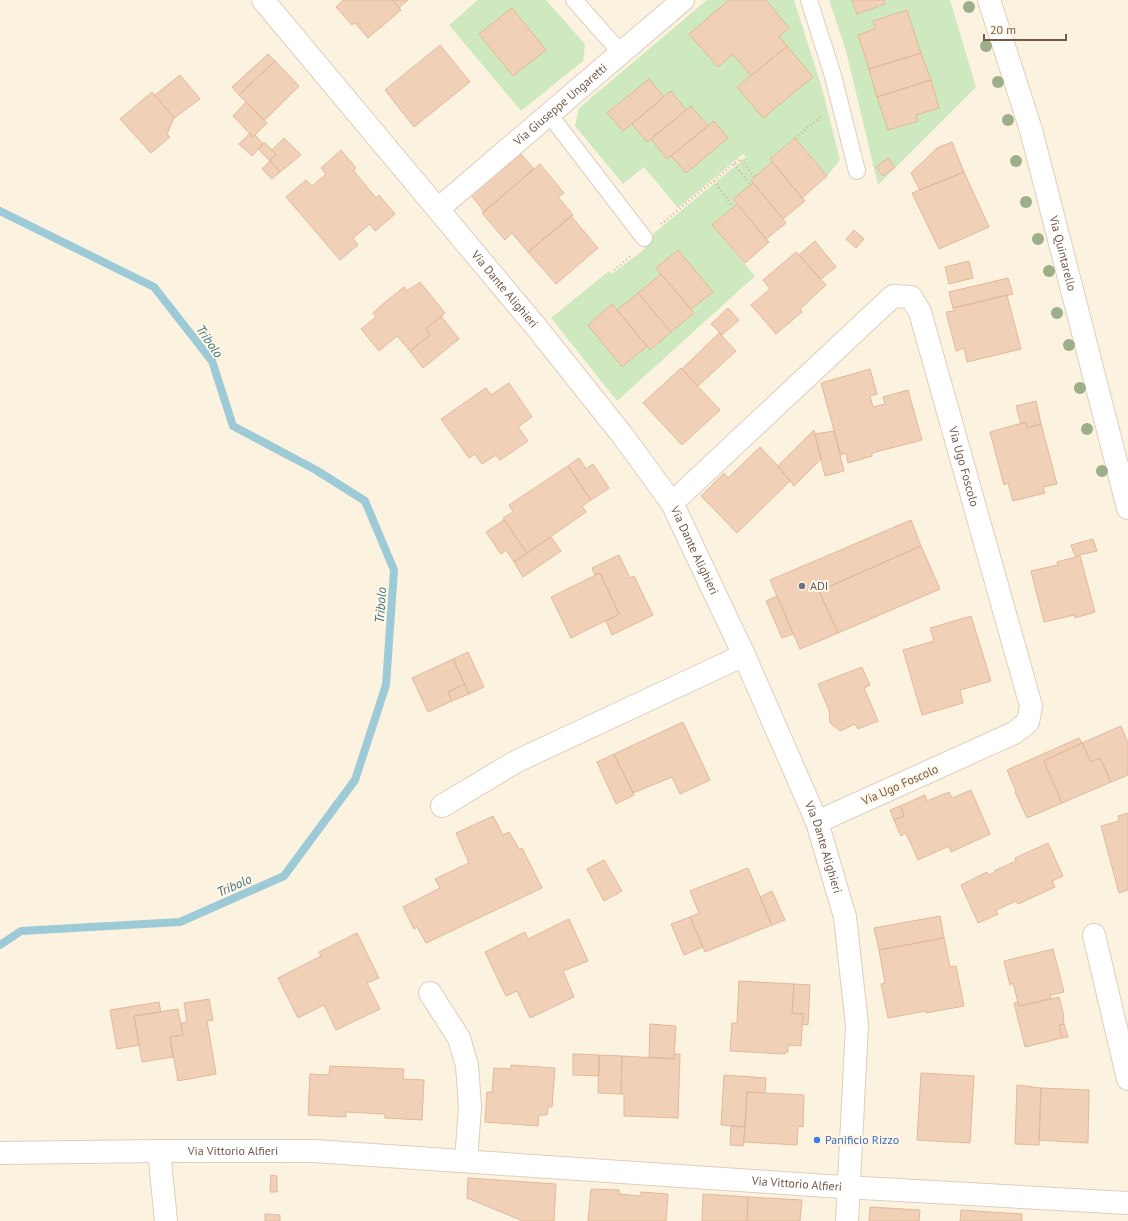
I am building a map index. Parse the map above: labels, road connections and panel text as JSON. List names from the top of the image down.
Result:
{
  "streets": {
    "street": [
      "Via Giuseppe Ungaretti",
      "Via Quintarello",
      "Via Dante Alighieri",
      "Via Ugo Foscolo",
      "Via Vittorio Alfieri"
    ]
  },
  "crossings": [
    ["Via Giuseppe Ungaretti", "Via Dante Alighieri"],
    ["Via Dante Alighieri", "Via Ugo Foscolo"],
    ["Via Dante Alighieri", "Via Vittorio Alfieri"]
  ],
  "water": ["Tribolo"],
  "places": ["ADI", "Panificio Rizzo"],
  "scale_bar": "20 m"
}
